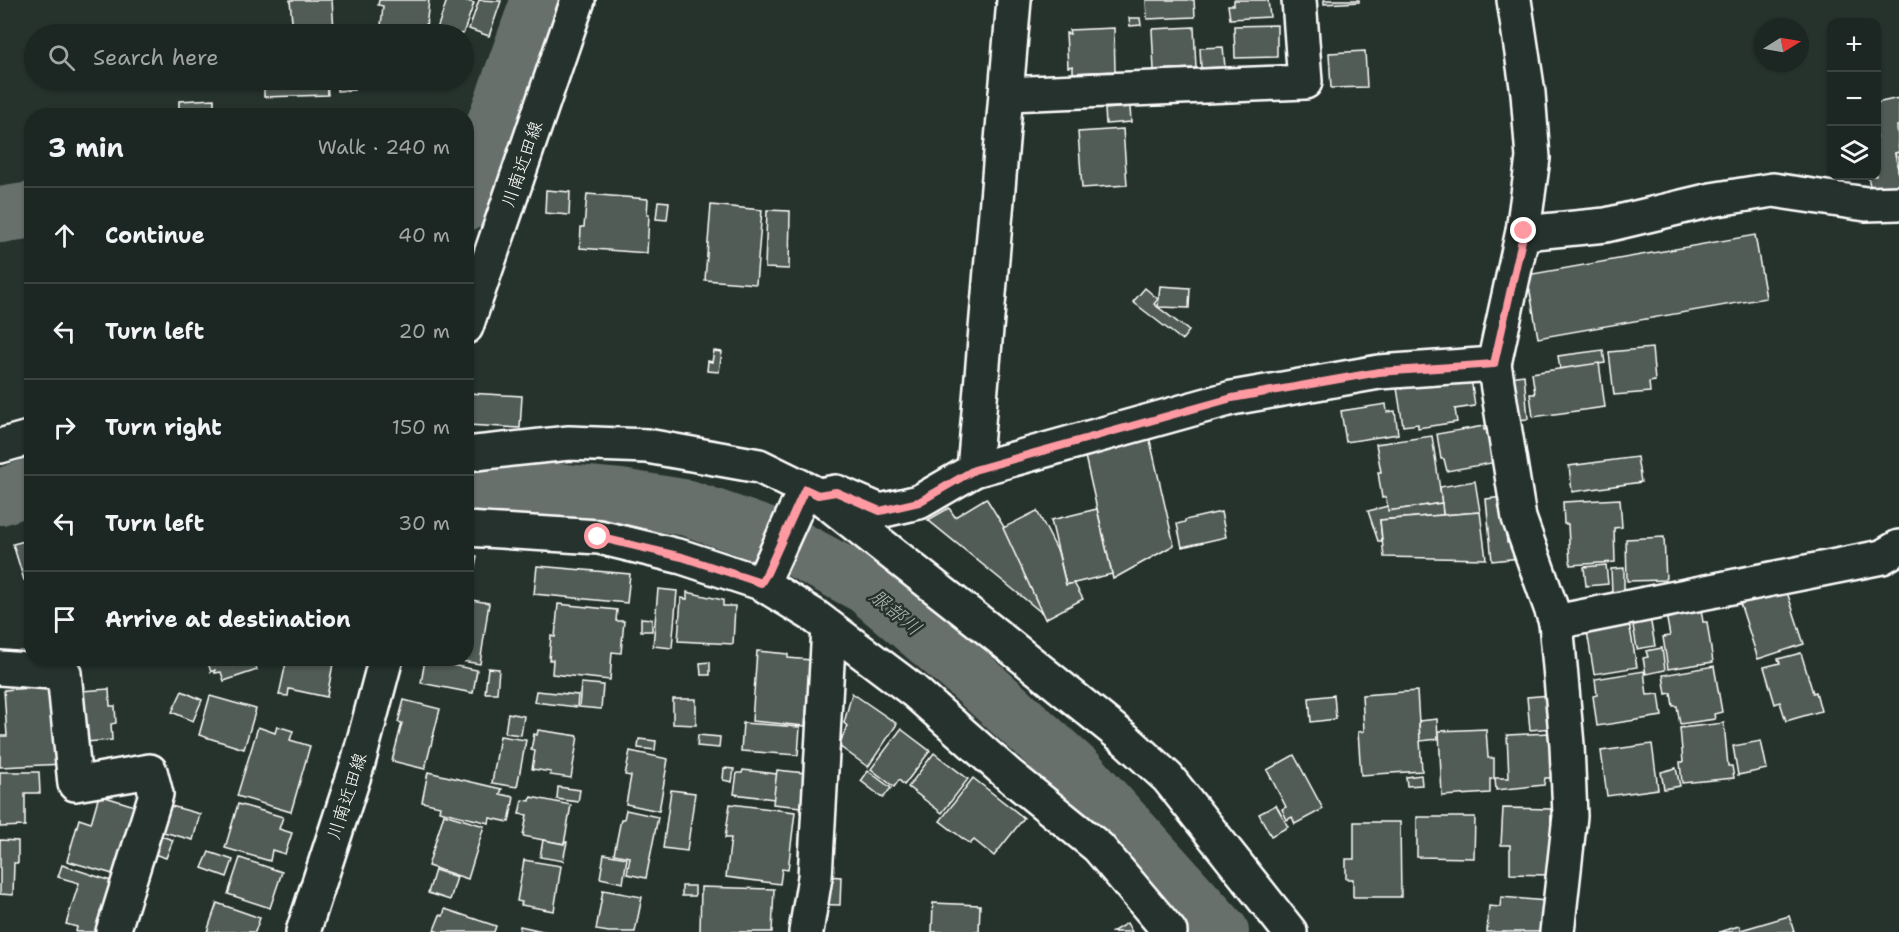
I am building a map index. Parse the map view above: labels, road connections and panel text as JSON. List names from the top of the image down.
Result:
{
  "streets": {
    "street": ["川南近田線"]
  },
  "water": ["服部川"],
  "north": "right",
  "page": {
    "map_buttons": ["+", "−"],
    "search": "Search here",
    "heading": ["3 min", "Walk · 240 m"],
    "list": [
      ["Continue", "40 m"],
      ["Turn left", "20 m"],
      ["Turn right", "150 m"],
      ["Turn left", "30 m"],
      "Arrive at destination"
    ]
  }
}
